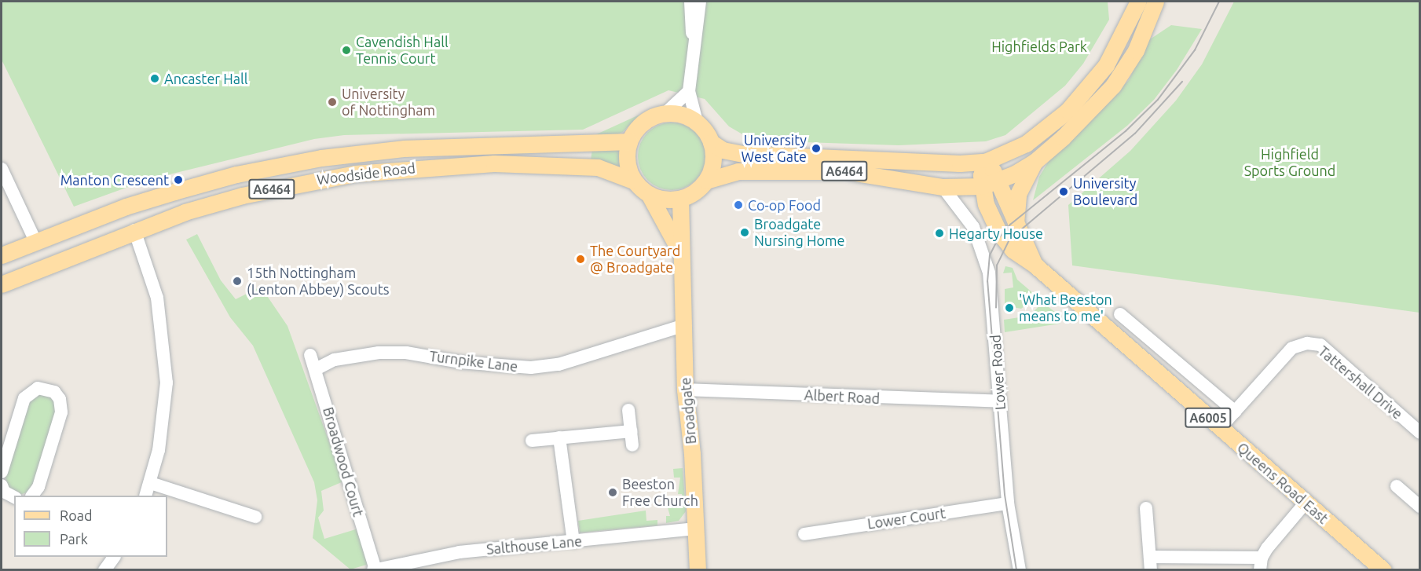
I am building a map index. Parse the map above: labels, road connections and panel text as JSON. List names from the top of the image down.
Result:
{
  "streets": {
    "main road": [
      "A6464",
      "Woodside Road",
      "Broadgate",
      "A6005",
      "Queens Road East"
    ],
    "street": [
      "Turnpike Lane",
      "Lower Road",
      "Tattershall Drive",
      "Albert Road",
      "Broadwood Court",
      "Lower Court",
      "Salthouse Lane"
    ]
  },
  "crossings": [
    ["A6464", "Woodside Road"],
    ["A6464", "Lower Road"],
    ["A6464", "Broadgate"],
    ["A6464", "A6005"],
    ["A6464", "Queens Road East"],
    ["Woodside Road", "Broadgate"],
    ["Turnpike Lane", "Broadgate"],
    ["Turnpike Lane", "Broadwood Court"],
    ["Lower Road", "Albert Road"],
    ["Lower Road", "Lower Court"],
    ["Tattershall Drive", "Queens Road East"],
    ["Albert Road", "Broadgate"],
    ["Broadgate", "Salthouse Lane"],
    ["A6005", "Queens Road East"],
    ["Broadwood Court", "Salthouse Lane"]
  ],
  "parks": ["Highfields Park", "Highfield Sports Ground"],
  "places": [
    "Cavendish Hall Tennis Court",
    "Ancaster Hall",
    "University of Nottingham",
    "University West Gate",
    "Manton Crescent",
    "University Boulevard",
    "Co-op Food",
    "Broadgate Nursing Home",
    "Hegarty House",
    "The Courtyard @ Broadgate",
    "15th Nottingham (Lenton Abbey) Scouts",
    "'What Beeston means to me'",
    "Beeston Free Church"
  ],
  "legend": ["Road", "Park"]
}
